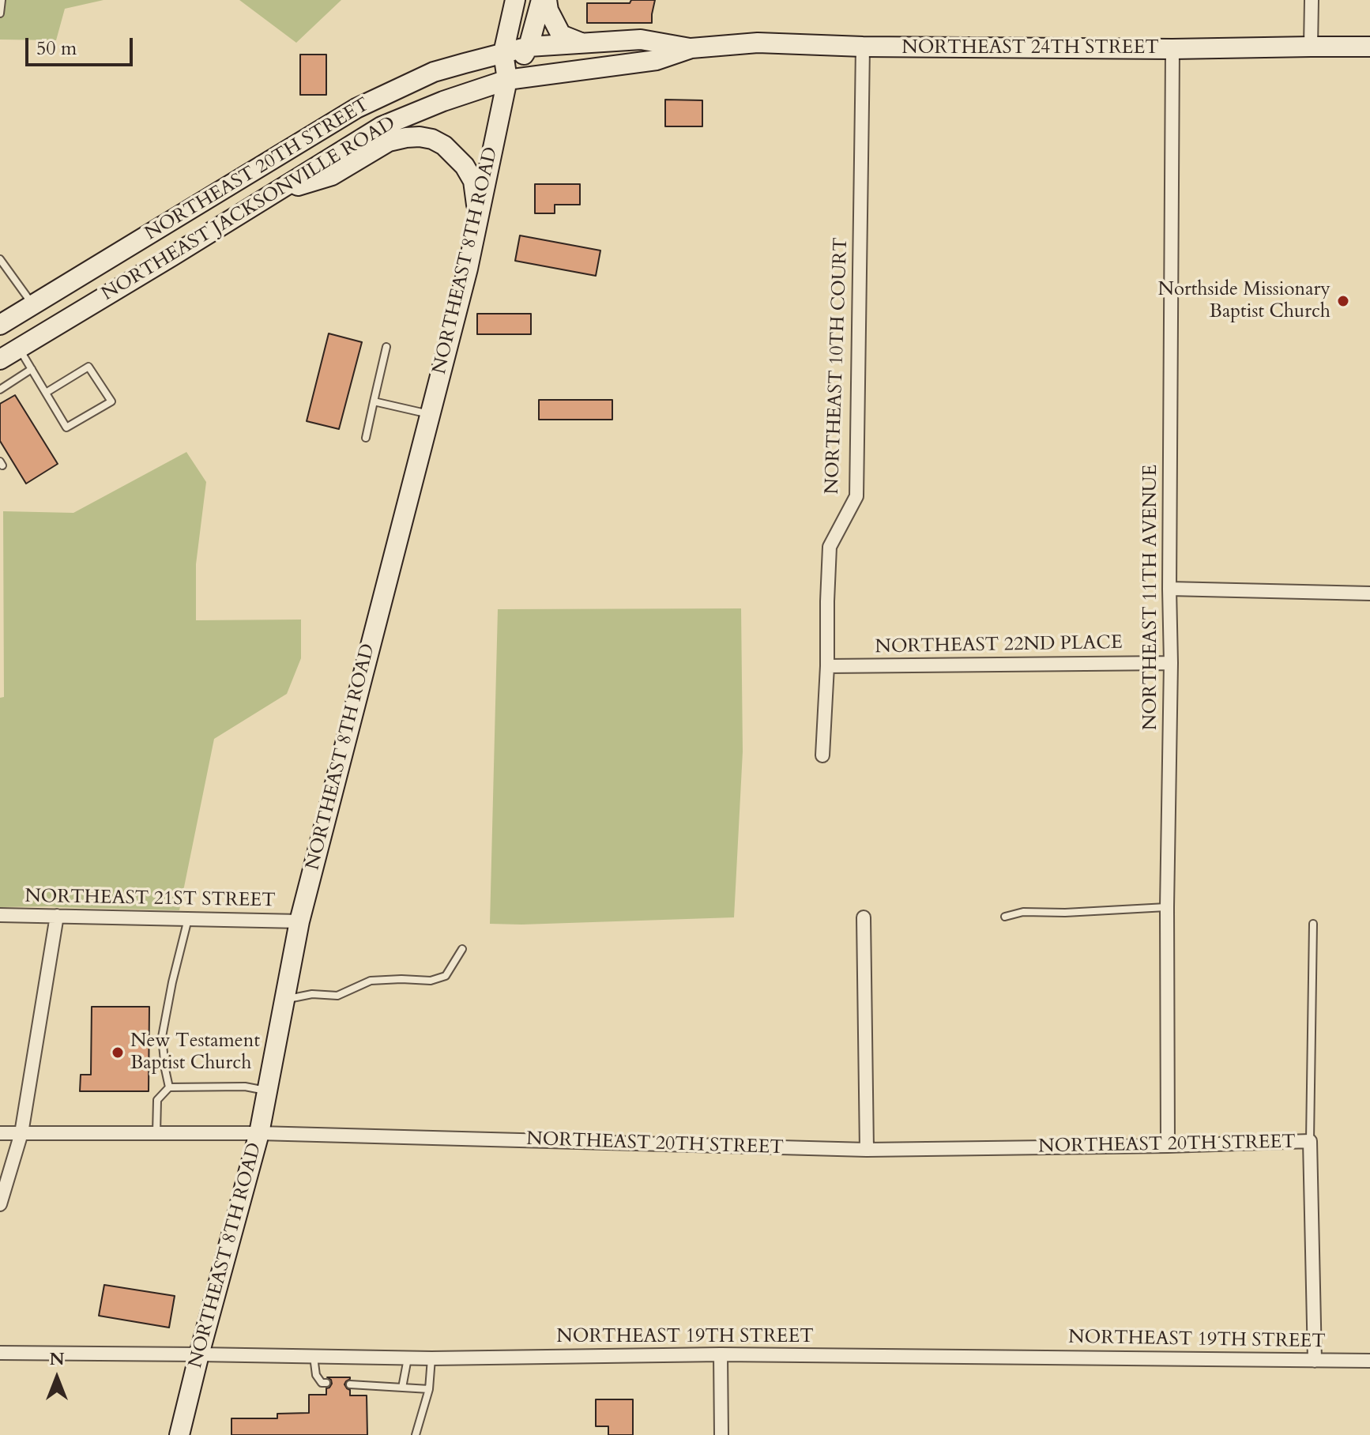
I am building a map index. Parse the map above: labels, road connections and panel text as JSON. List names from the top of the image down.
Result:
{
  "streets": {
    "main road": [
      "NORTHEAST 24TH STREET",
      "NORTHEAST 20TH STREET",
      "NORTHEAST JACKSONVILLE ROAD",
      "NORTHEAST 8TH ROAD"
    ],
    "street": [
      "NORTHEAST 10TH COURT",
      "NORTHEAST 11TH AVENUE",
      "NORTHEAST 22ND PLACE",
      "NORTHEAST 21ST STREET",
      "NORTHEAST 19TH STREET"
    ]
  },
  "crossings": [
    ["NORTHEAST 24TH STREET", "NORTHEAST 20TH STREET"],
    ["NORTHEAST 24TH STREET", "NORTHEAST JACKSONVILLE ROAD"],
    ["NORTHEAST 24TH STREET", "NORTHEAST 8TH ROAD"],
    ["NORTHEAST 24TH STREET", "NORTHEAST 10TH COURT"],
    ["NORTHEAST 24TH STREET", "NORTHEAST 11TH AVENUE"],
    ["NORTHEAST 20TH STREET", "NORTHEAST 8TH ROAD"],
    ["NORTHEAST 20TH STREET", "NORTHEAST 11TH AVENUE"],
    ["NORTHEAST JACKSONVILLE ROAD", "NORTHEAST 8TH ROAD"],
    ["NORTHEAST 8TH ROAD", "NORTHEAST 21ST STREET"],
    ["NORTHEAST 8TH ROAD", "NORTHEAST 19TH STREET"],
    ["NORTHEAST 10TH COURT", "NORTHEAST 22ND PLACE"],
    ["NORTHEAST 11TH AVENUE", "NORTHEAST 22ND PLACE"]
  ],
  "places": ["Northside Missionary Baptist Church", "New Testament Baptist Church"],
  "scale_bar": "50 m",
  "north": "top"
}
